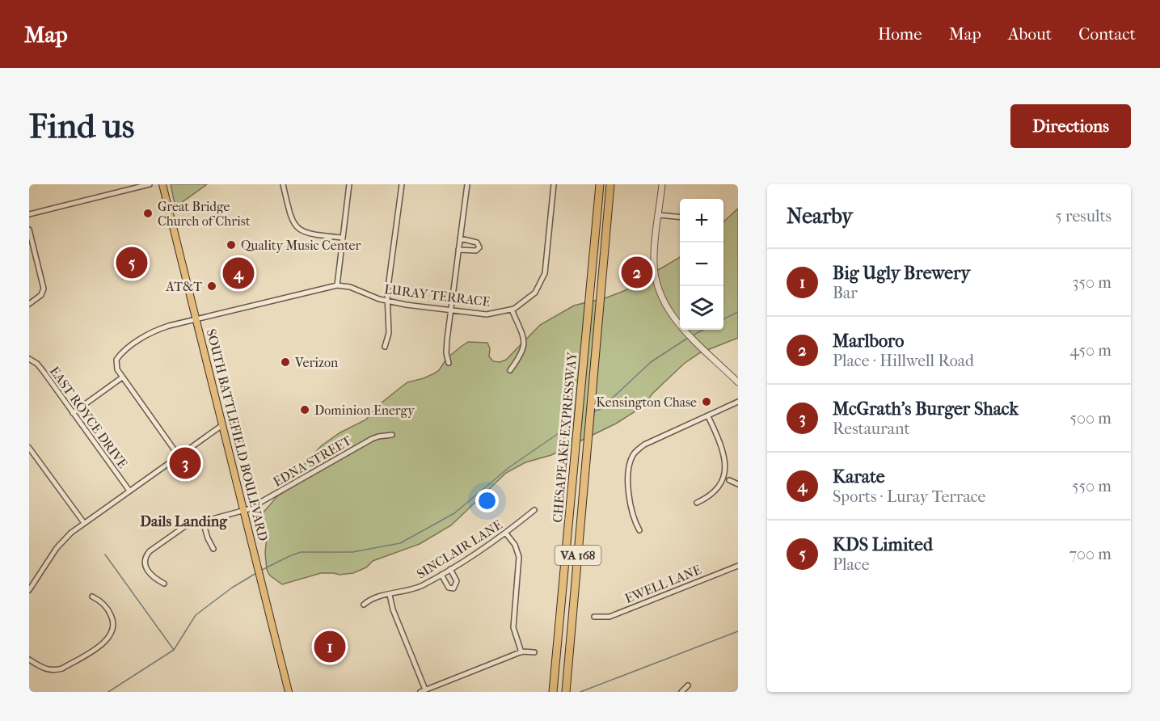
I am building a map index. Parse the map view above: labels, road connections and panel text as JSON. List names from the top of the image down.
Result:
{
  "streets": {
    "highway": ["CHESAPEAKE EXPRESSWAY", "VA 168"],
    "main road": ["SOUTH BATTLEFIELD BOULEVARD"],
    "street": [
      "LURAY TERRACE",
      "EAST ROYCE DRIVE",
      "EDNA STREET",
      "SINCLAIR LANE",
      "EWELL LANE"
    ]
  },
  "crossings": [
    ["LURAY TERRACE", "SOUTH BATTLEFIELD BOULEVARD"],
    ["SOUTH BATTLEFIELD BOULEVARD", "EDNA STREET"]
  ],
  "districts": ["Dails Landing"],
  "places": [
    "Great Bridge Church of Christ",
    "Quality Music Center",
    "AT&T",
    "Verizon",
    "Kensington Chase",
    "Dominion Energy"
  ],
  "page": {
    "header": "Map",
    "nav": [
      "Home",
      "Map",
      "About",
      "Contact"
    ],
    "buttons": "Directions",
    "title": "Find us",
    "heading": ["Nearby", "5 results"],
    "map_buttons": ["+", "−"],
    "pins": [
      "5",
      "2",
      "4",
      "3",
      "1"
    ],
    "list": [
      {
        "mark": "1",
        "name": "Big Ugly Brewery",
        "note": "Bar",
        "value": "350 m"
      },
      {
        "mark": "2",
        "name": "Marlboro",
        "note": "Place · Hillwell Road",
        "value": "450 m"
      },
      {
        "mark": "3",
        "name": "McGrath's Burger Shack",
        "note": "Restaurant",
        "value": "500 m"
      },
      {
        "mark": "4",
        "name": "Karate",
        "note": "Sports · Luray Terrace",
        "value": "550 m"
      },
      {
        "mark": "5",
        "name": "KDS Limited",
        "note": "Place",
        "value": "700 m"
      }
    ]
  }
}
